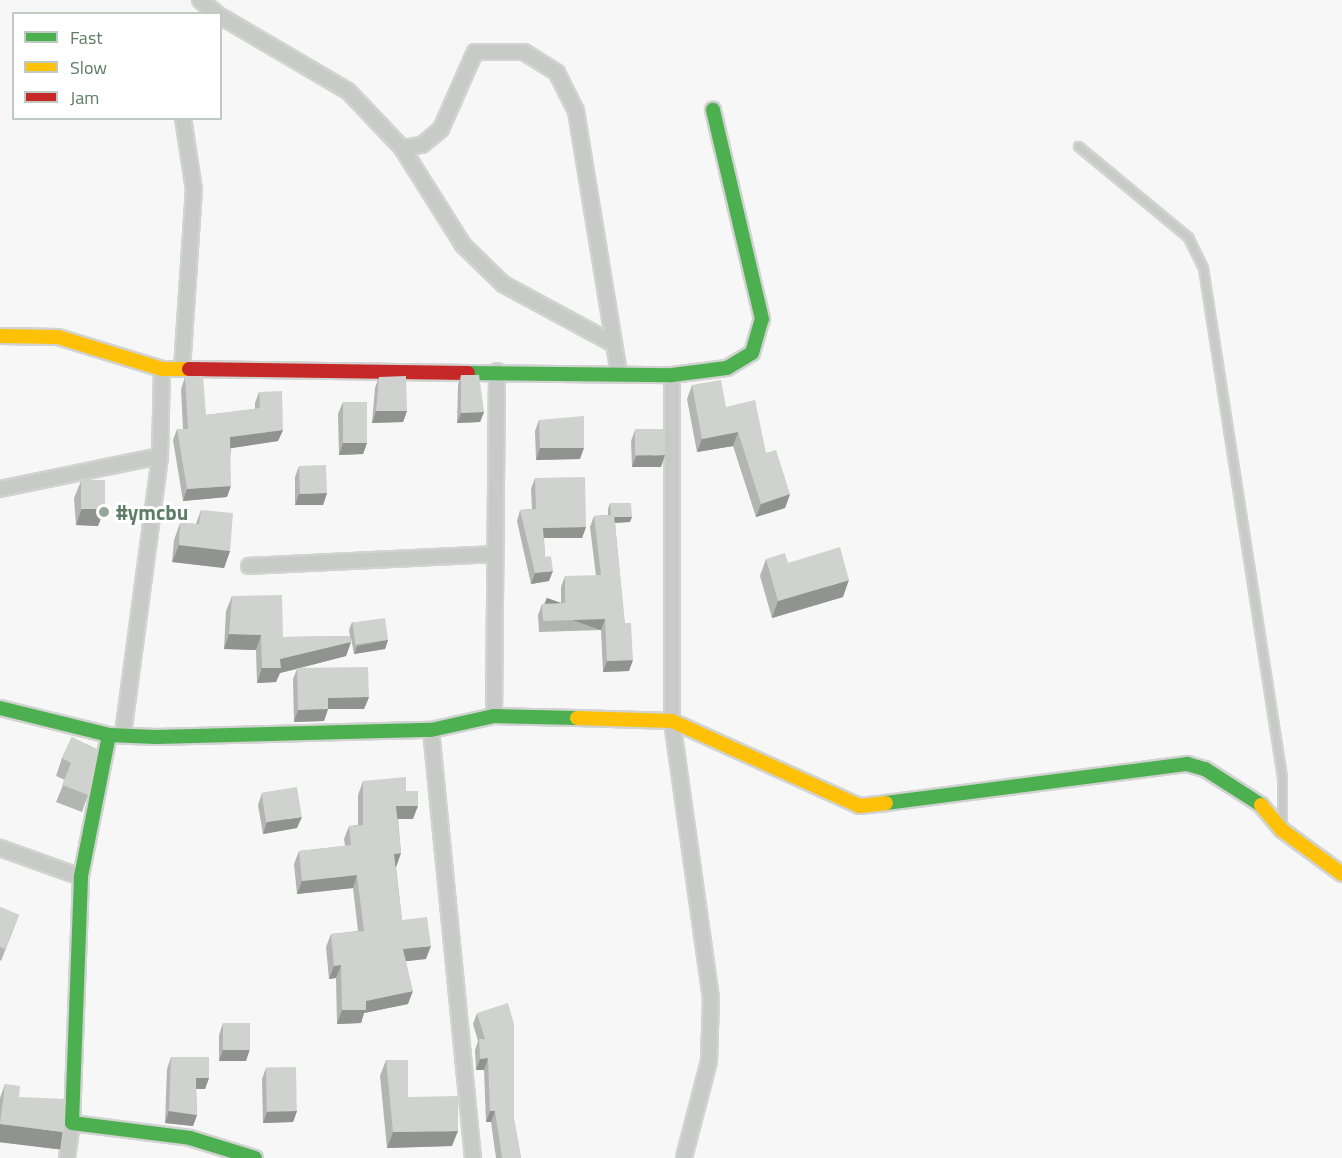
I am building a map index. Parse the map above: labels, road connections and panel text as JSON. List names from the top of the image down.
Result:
{
  "places": ["#ymcbu"],
  "legend": ["Fast", "Slow", "Jam"]
}
